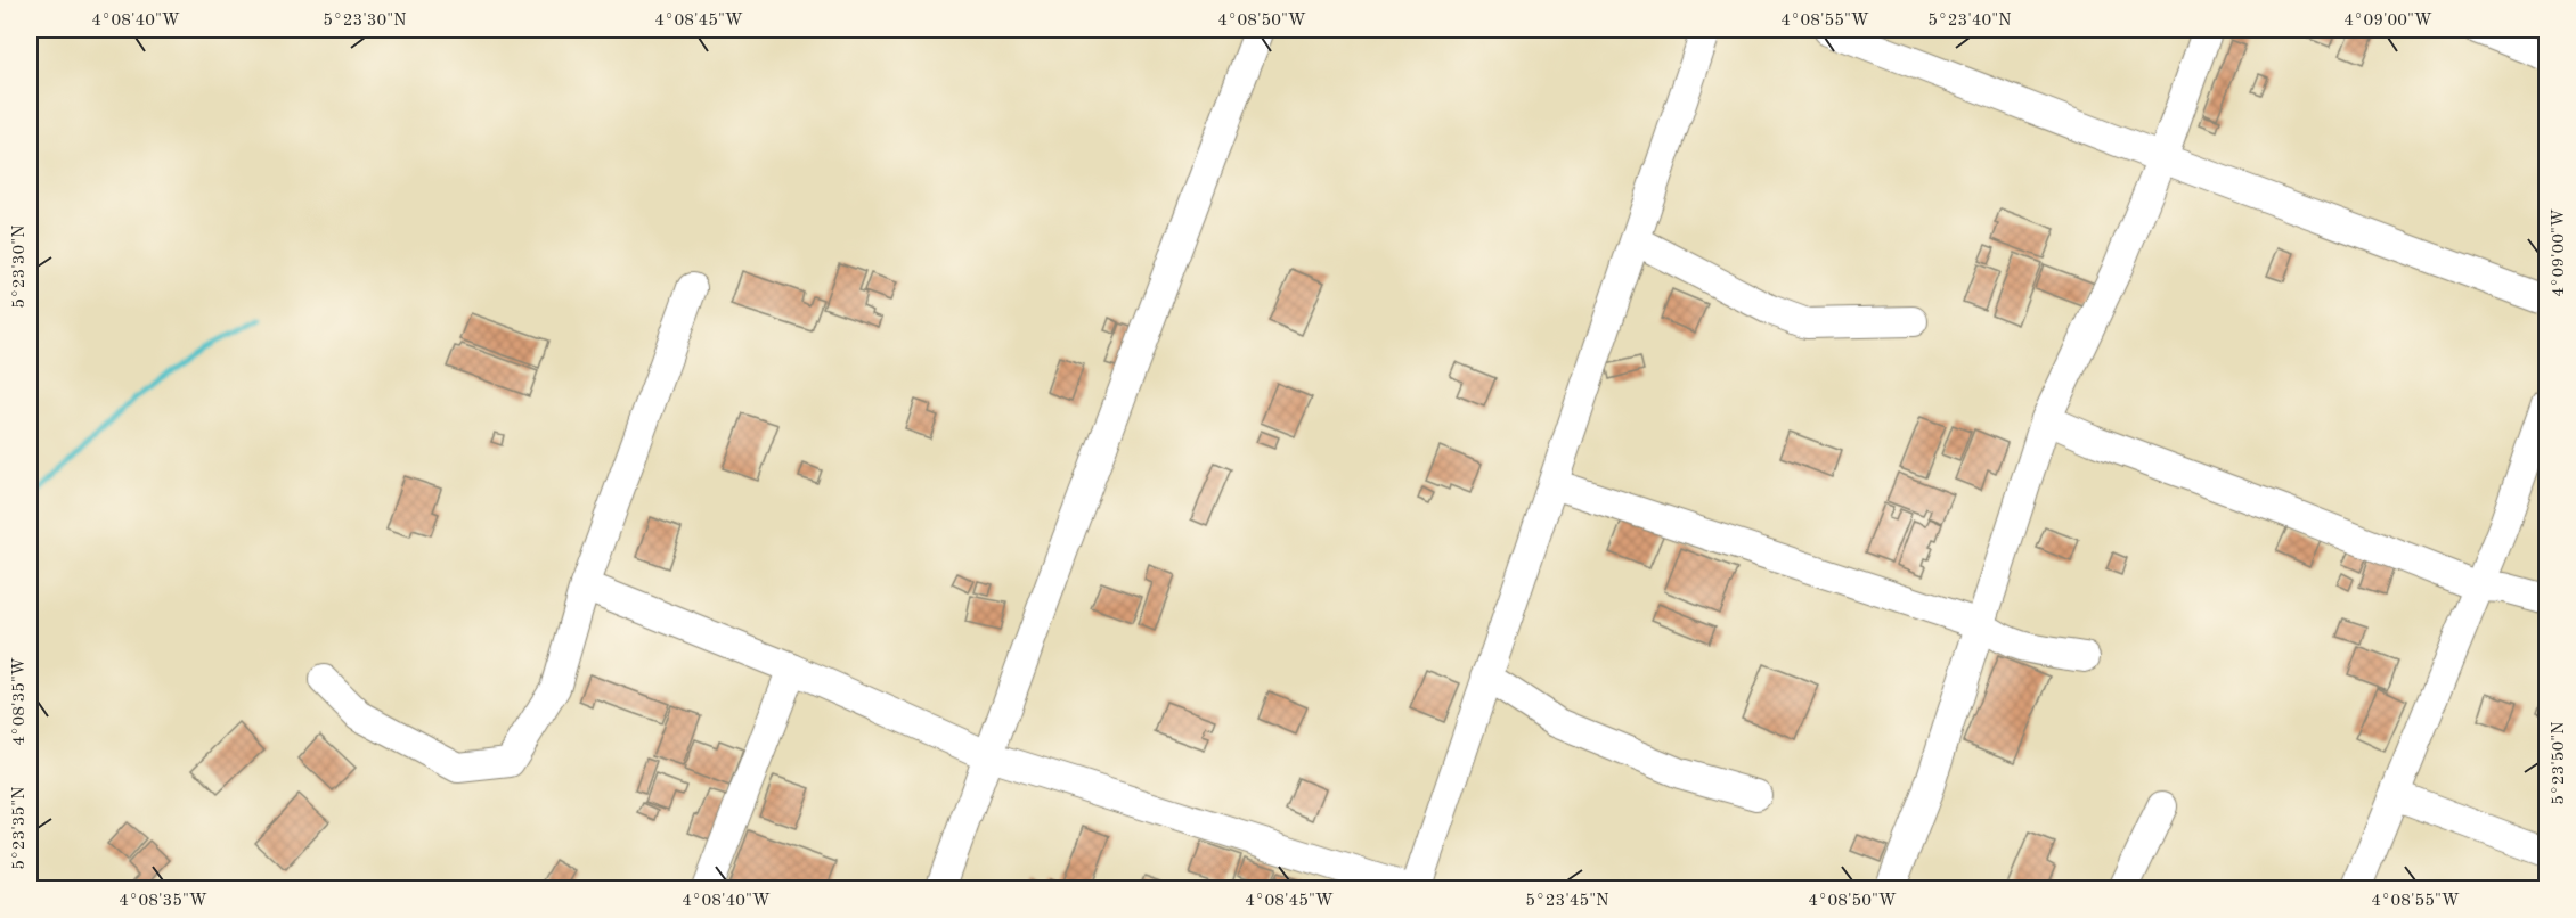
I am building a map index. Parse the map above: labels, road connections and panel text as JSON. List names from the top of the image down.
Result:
{
  "coordinates": [
    "4°08'40\"W",
    "5°23'30\"N",
    "4°08'45\"W",
    "4°08'50\"W",
    "4°08'55\"W",
    "5°23'40\"N",
    "4°09'00\"W",
    "4°08'35\"W",
    "5°23'50\"N",
    "5°23'35\"N",
    "5°23'45\"N"
  ]
}
